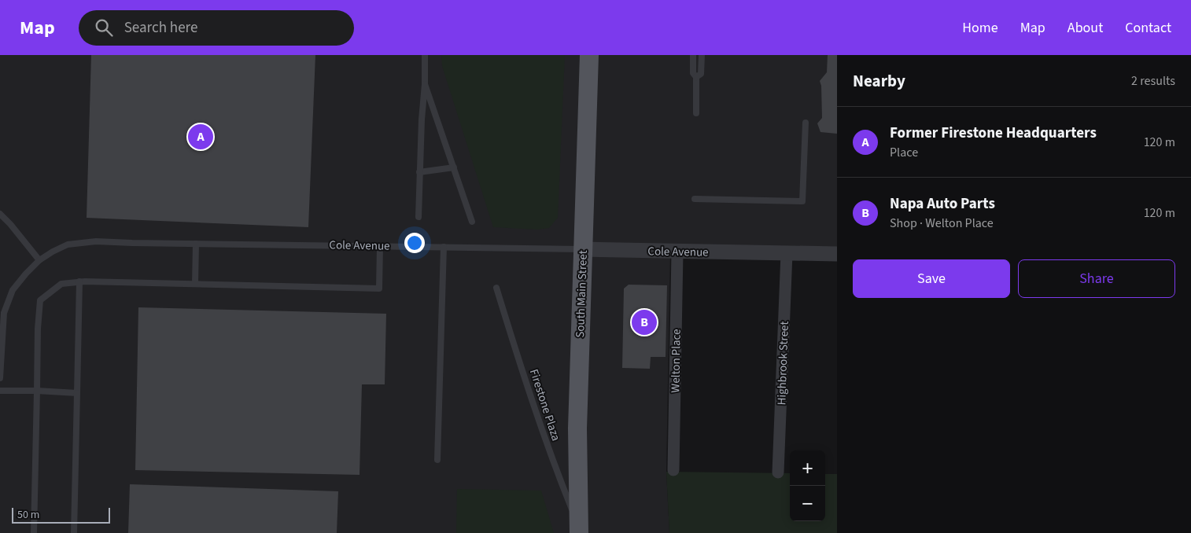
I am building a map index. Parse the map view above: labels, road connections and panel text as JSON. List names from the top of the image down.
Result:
{
  "streets": {
    "main road": ["South Main Street"],
    "street": ["Cole Avenue", "Welton Place", "Highbrook Street"],
    "lane": ["Firestone Plaza"]
  },
  "crossings": [
    ["Cole Avenue", "South Main Street"],
    ["Cole Avenue", "Welton Place"],
    ["Cole Avenue", "Highbrook Street"],
    ["South Main Street", "Firestone Plaza"]
  ],
  "scale_bar": "50 m",
  "page": {
    "header": "Map",
    "search": "Search here",
    "nav": [
      "Home",
      "Map",
      "About",
      "Contact"
    ],
    "heading": ["Nearby", "2 results"],
    "list": [
      {
        "mark": "A",
        "name": "Former Firestone Headquarters",
        "note": "Place",
        "value": "120 m"
      },
      {
        "mark": "B",
        "name": "Napa Auto Parts",
        "note": "Shop · Welton Place",
        "value": "120 m"
      }
    ],
    "pins": ["A", "B"],
    "buttons": ["Save", "Share"],
    "map_buttons": ["+", "−"],
    "scale": "50 m"
  }
}
